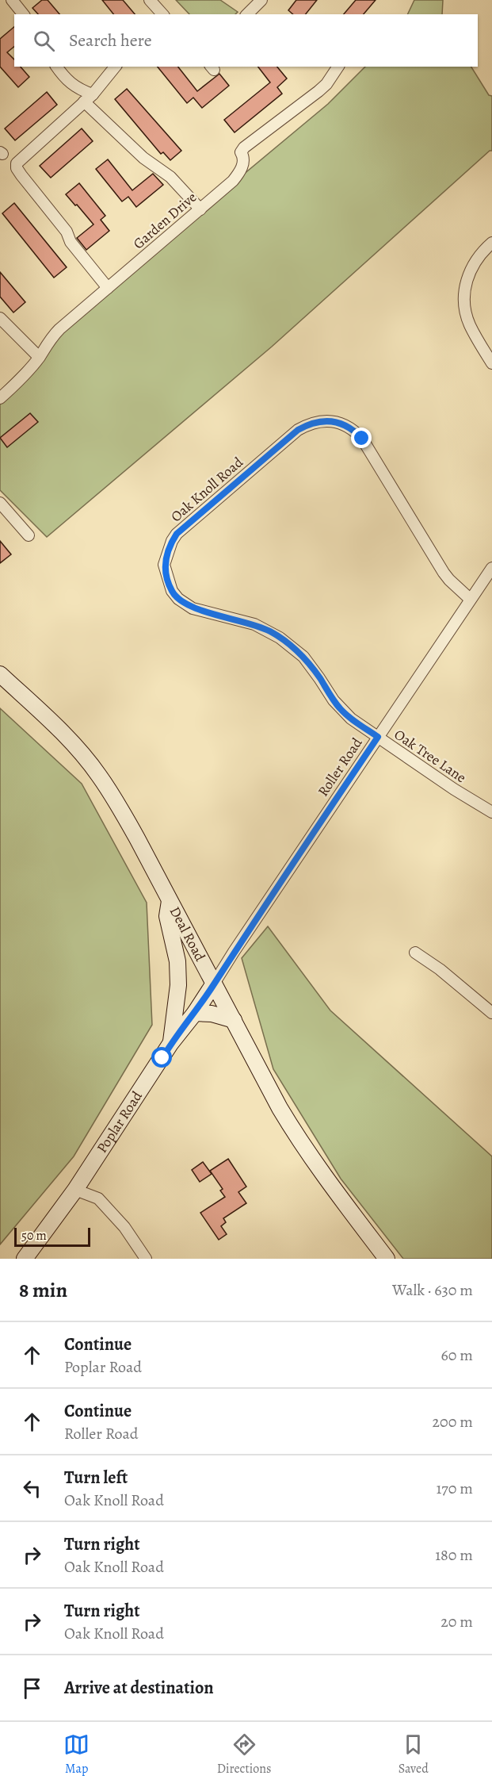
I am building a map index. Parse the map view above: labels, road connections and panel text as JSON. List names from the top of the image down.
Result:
{
  "streets": {
    "street": [
      "Garden Drive",
      "Oak Knoll Road",
      "Oak Tree Lane",
      "Roller Road",
      "Deal Road",
      "Poplar Road"
    ]
  },
  "crossings": [
    ["Oak Knoll Road", "Oak Tree Lane"],
    ["Oak Knoll Road", "Roller Road"],
    ["Oak Tree Lane", "Roller Road"],
    ["Roller Road", "Deal Road"],
    ["Roller Road", "Poplar Road"],
    ["Deal Road", "Poplar Road"]
  ],
  "scale_bar": "50 m",
  "page": {
    "search": "Search here",
    "scale": "50 m",
    "heading": ["8 min", "Walk · 630 m"],
    "list": [
      ["Continue", "Poplar Road", "60 m"],
      ["Continue", "Roller Road", "200 m"],
      ["Turn left", "Oak Knoll Road", "170 m"],
      ["Turn right", "Oak Knoll Road", "180 m"],
      ["Turn right", "Oak Knoll Road", "20 m"],
      "Arrive at destination"
    ],
    "nav": ["Map", "Directions", "Saved"]
  }
}
